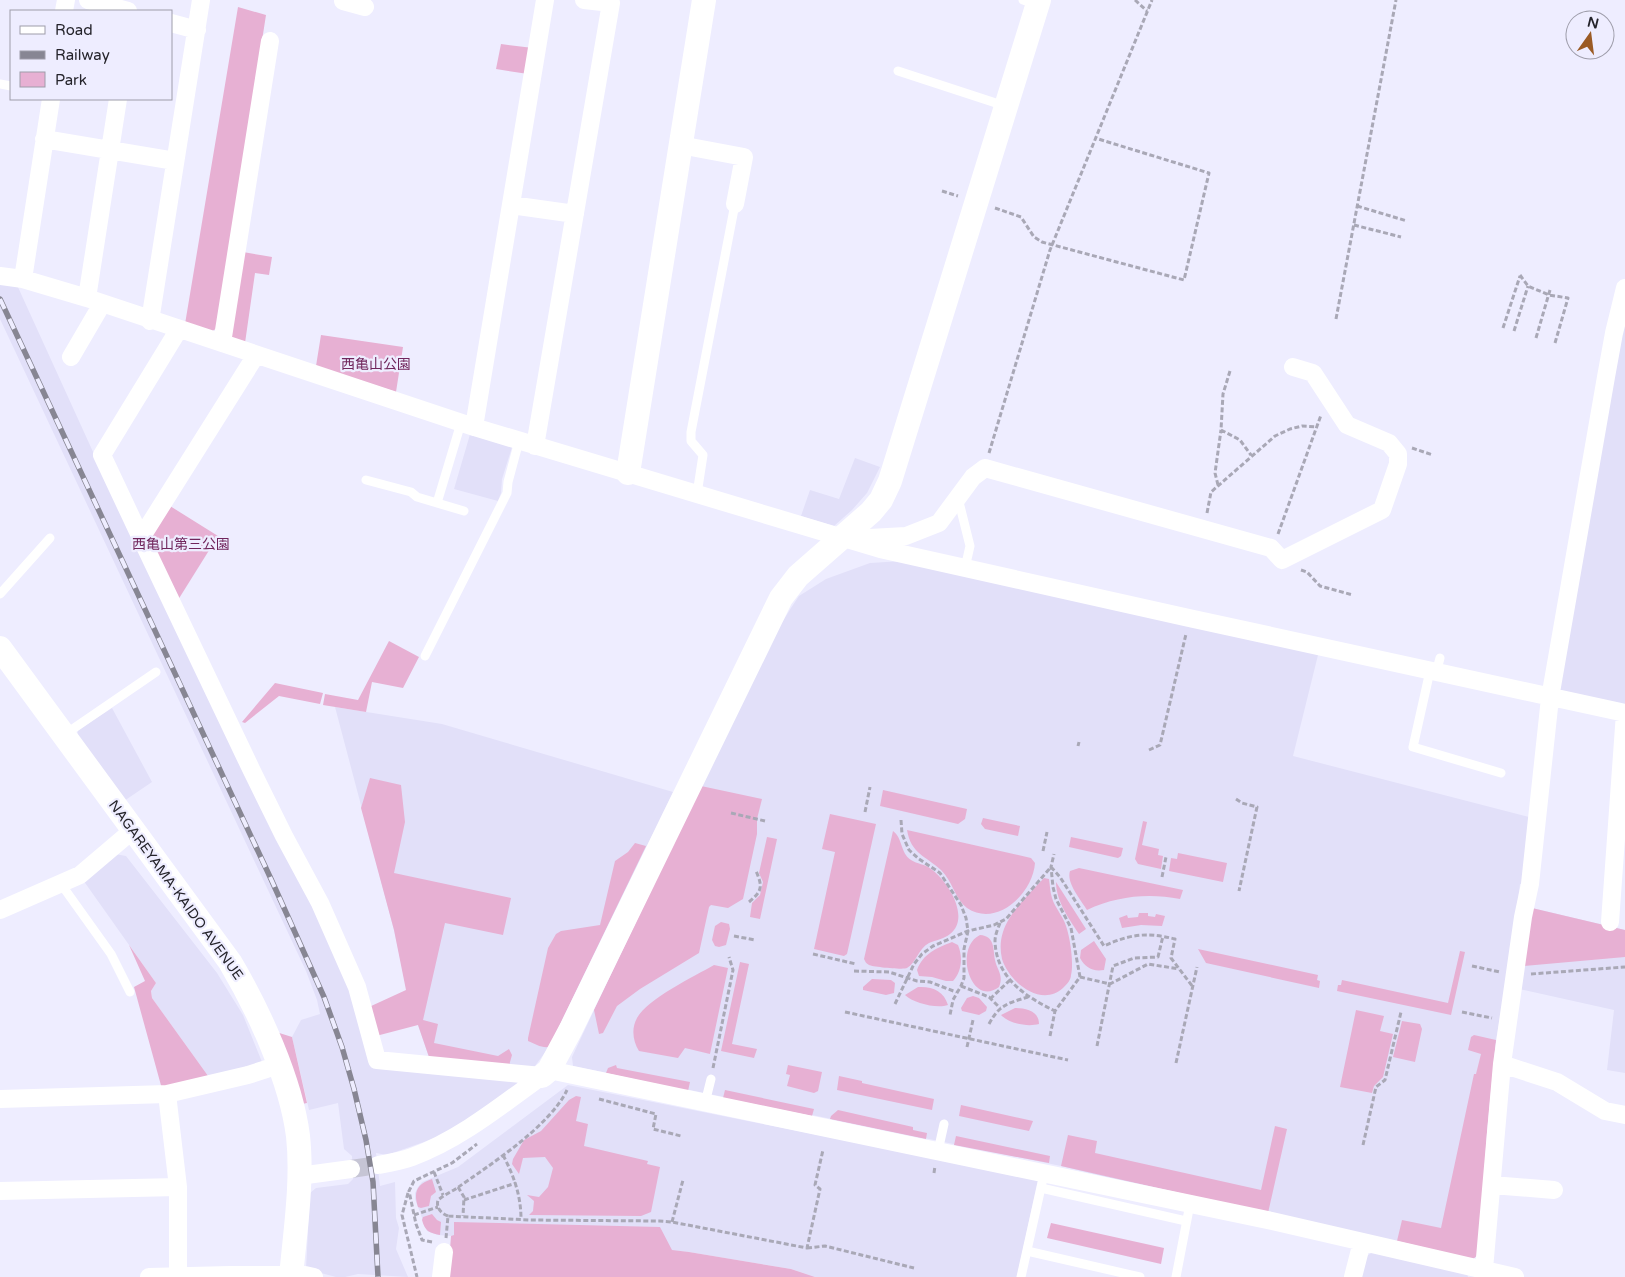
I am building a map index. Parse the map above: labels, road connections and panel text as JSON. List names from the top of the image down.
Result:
{
  "streets": {
    "street": ["NAGAREYAMA-KAIDO AVENUE"]
  },
  "parks": ["西亀山公園", "西亀山第三公園"],
  "legend": ["Road", "Railway", "Park"],
  "north": "top"
}
